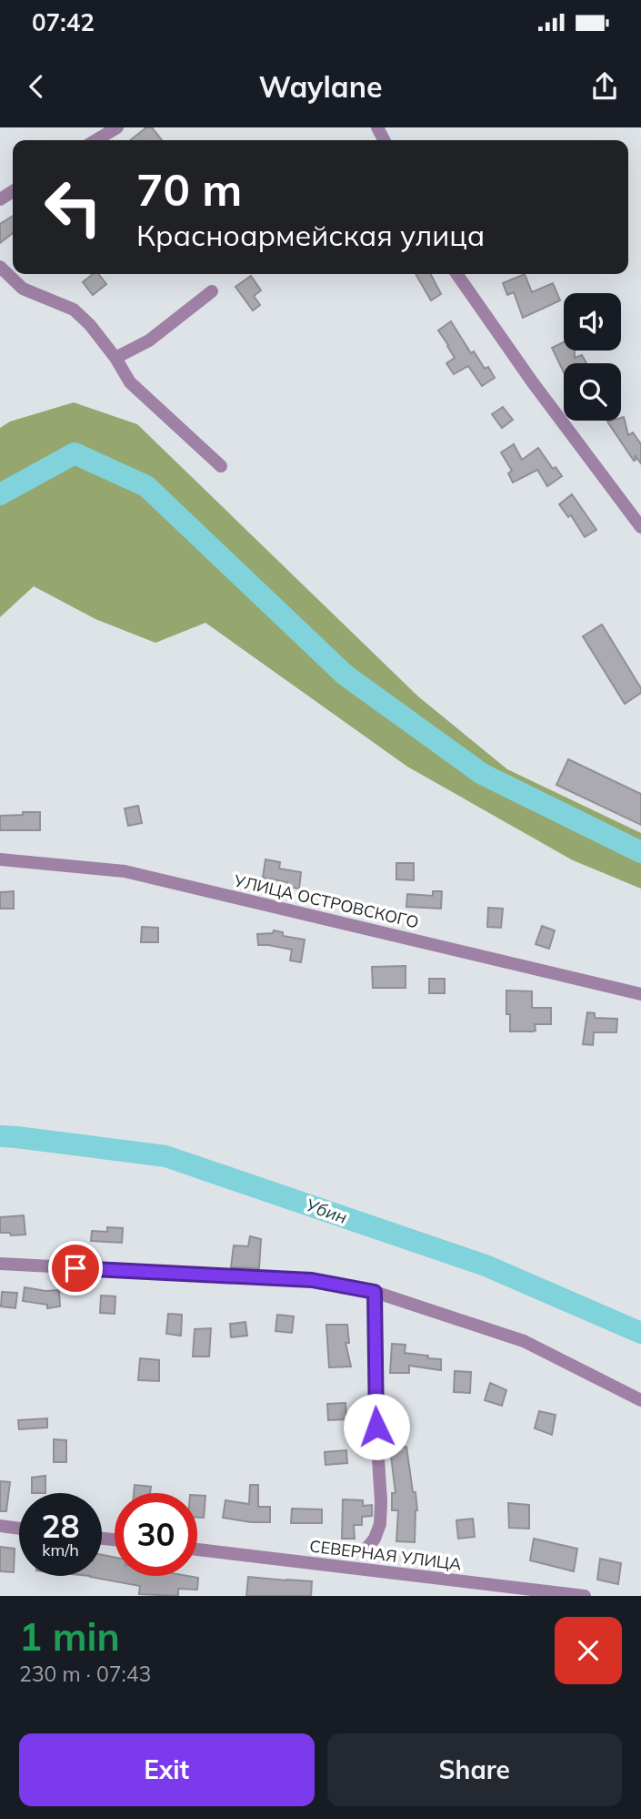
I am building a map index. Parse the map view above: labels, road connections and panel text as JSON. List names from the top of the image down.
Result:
{
  "streets": {
    "street": ["УЛИЦА ОСТРОВСКОГО", "СЕВЕРНАЯ УЛИЦА"]
  },
  "water": ["Убин"],
  "page": {
    "status": "07:42",
    "header": "Waylane",
    "turn": ["70 m", "Красноармейская улица"],
    "speed": "28 km/h",
    "limit": "30",
    "heading": ["1 min", "230 m · 07:43"],
    "buttons": ["Exit", "Share"]
  }
}
